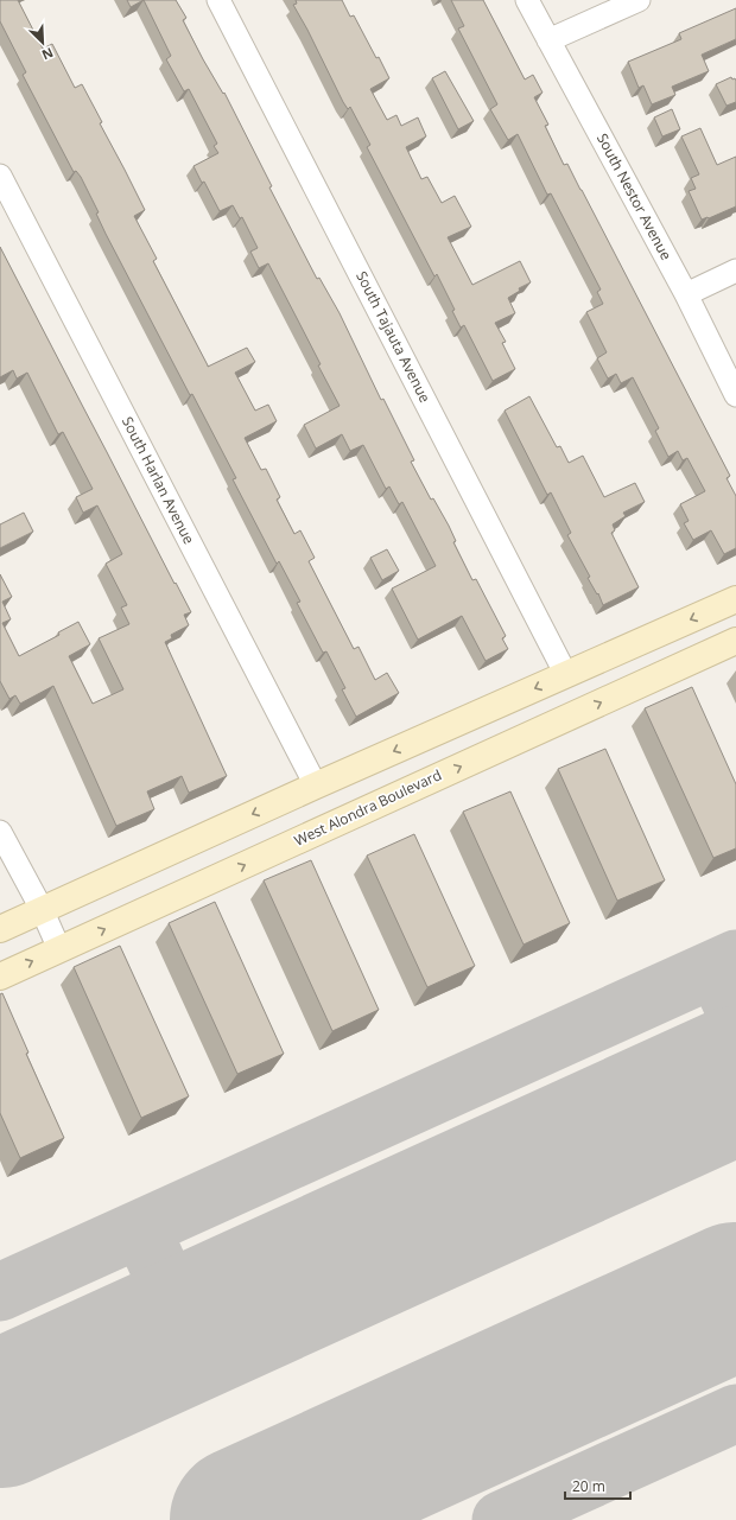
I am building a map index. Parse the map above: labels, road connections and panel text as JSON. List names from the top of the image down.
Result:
{
  "streets": {
    "main road": ["West Alondra Boulevard"],
    "street": ["South Nestor Avenue", "South Tajauta Avenue", "South Harlan Avenue"]
  },
  "scale_bar": "20 m",
  "north": "bottom right"
}
